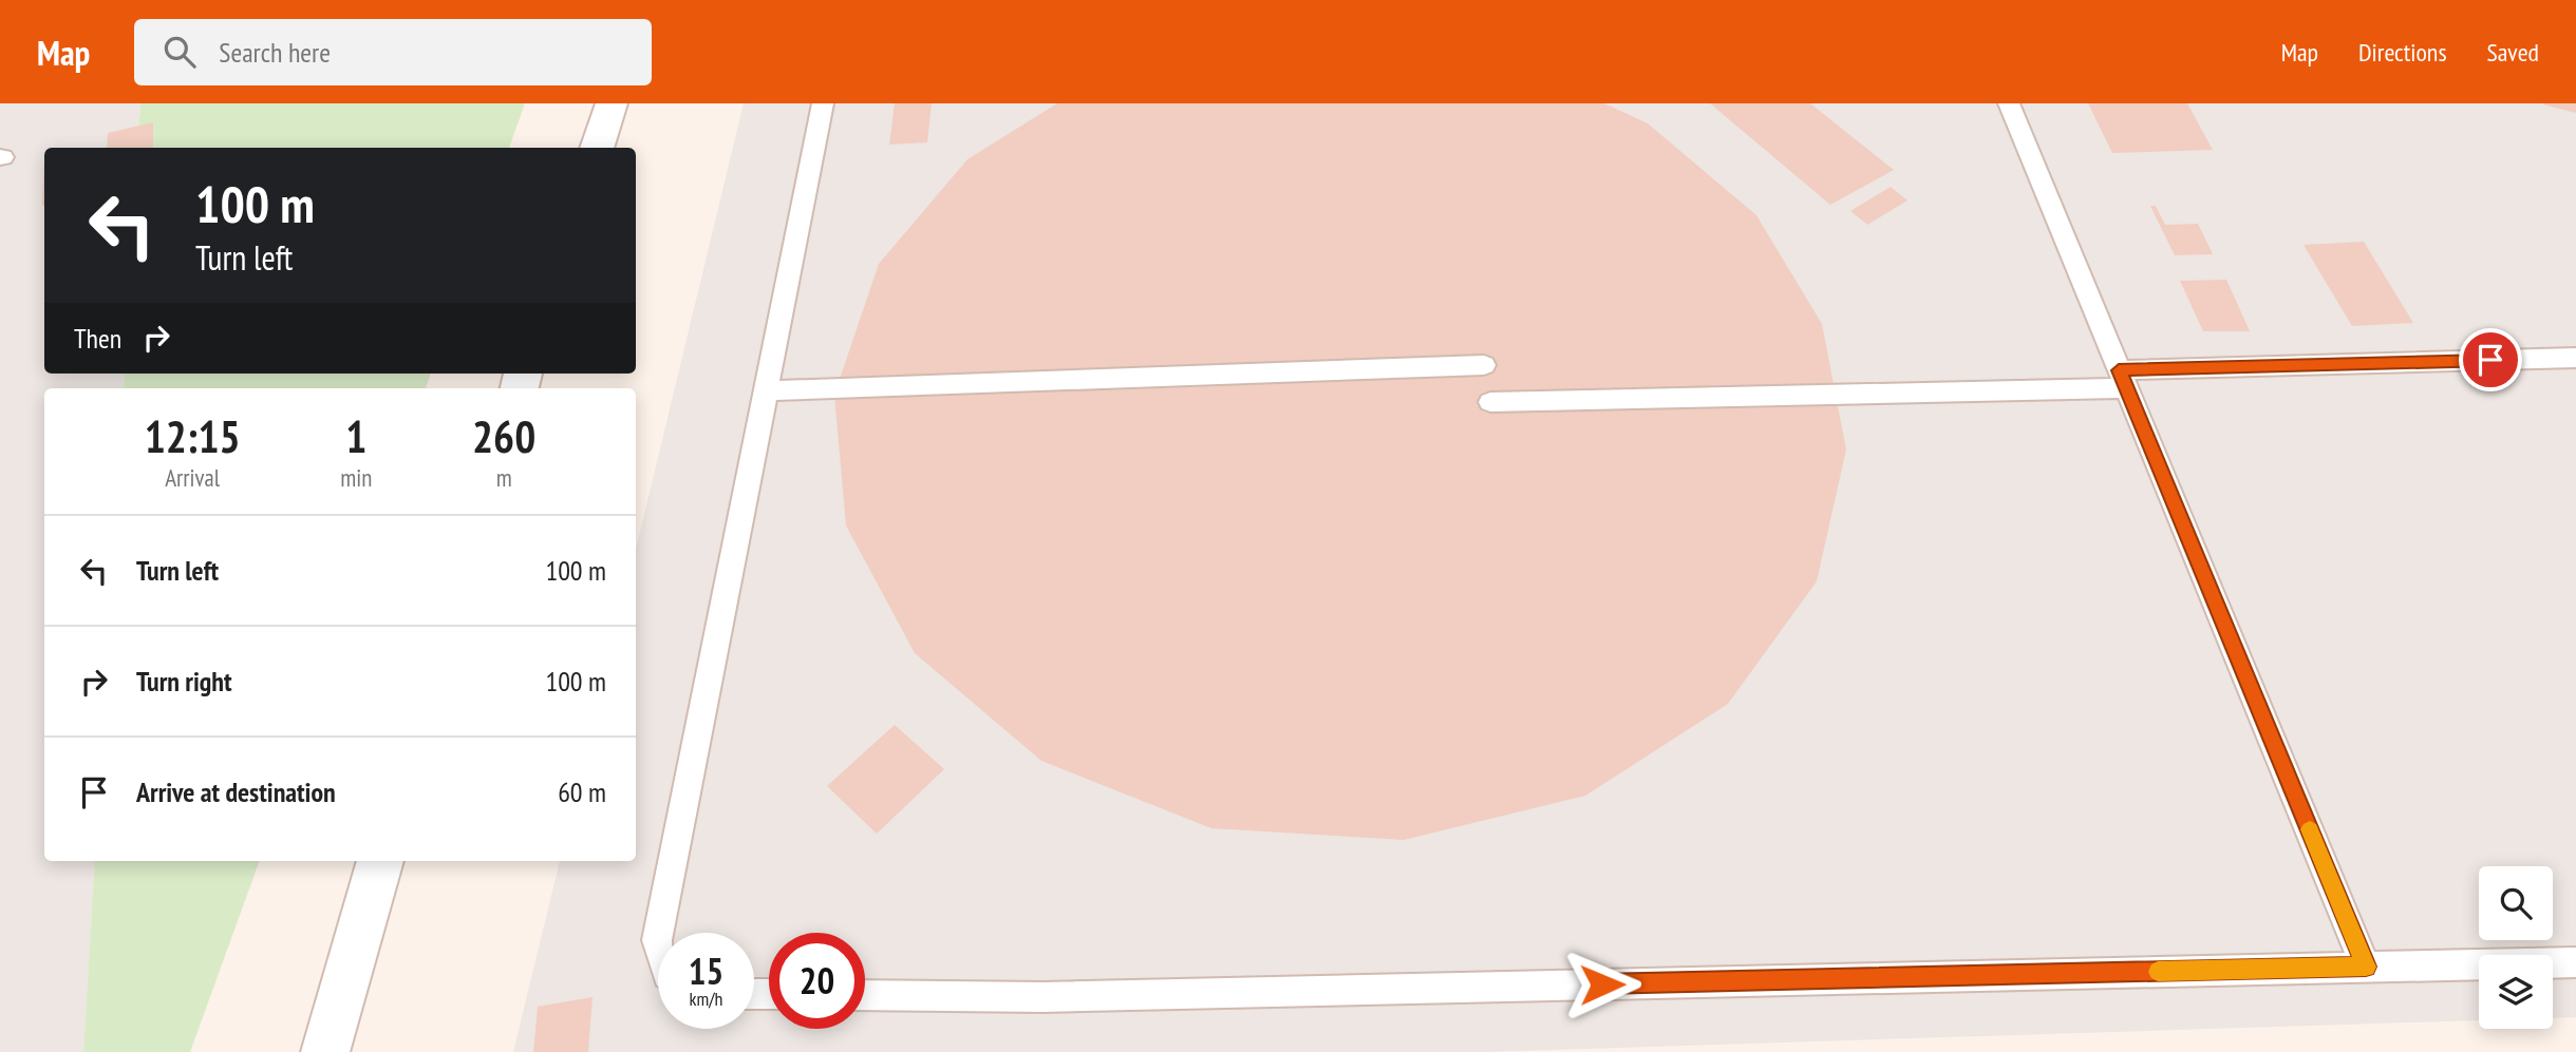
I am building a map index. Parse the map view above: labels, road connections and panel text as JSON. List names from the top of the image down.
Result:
{
  "page": {
    "header": "Map",
    "search": "Search here",
    "nav": ["Map", "Directions", "Saved"],
    "turn": ["100 m", "Turn left"],
    "then": "Then",
    "eta": [
      "12:15",
      "Arrival",
      "1",
      "min",
      "260",
      "m"
    ],
    "list": [
      {
        "name": "Turn left",
        "value": "100 m"
      },
      {
        "name": "Turn right",
        "value": "100 m"
      },
      {
        "name": "Arrive at destination",
        "value": "60 m"
      }
    ],
    "speed": "15 km/h",
    "limit": "20"
  }
}
